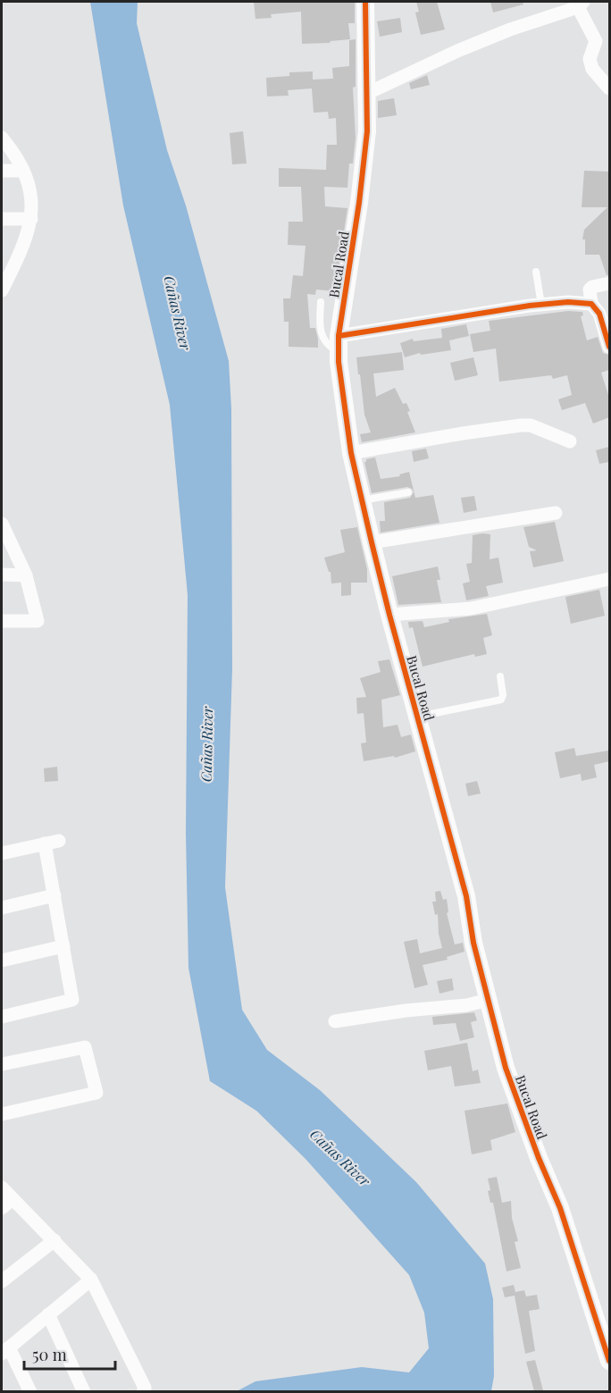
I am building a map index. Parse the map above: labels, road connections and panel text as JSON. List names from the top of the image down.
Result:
{
  "streets": {
    "street": ["Bucal Road"]
  },
  "water": ["Cañas River"],
  "scale_bar": "50 m"
}
